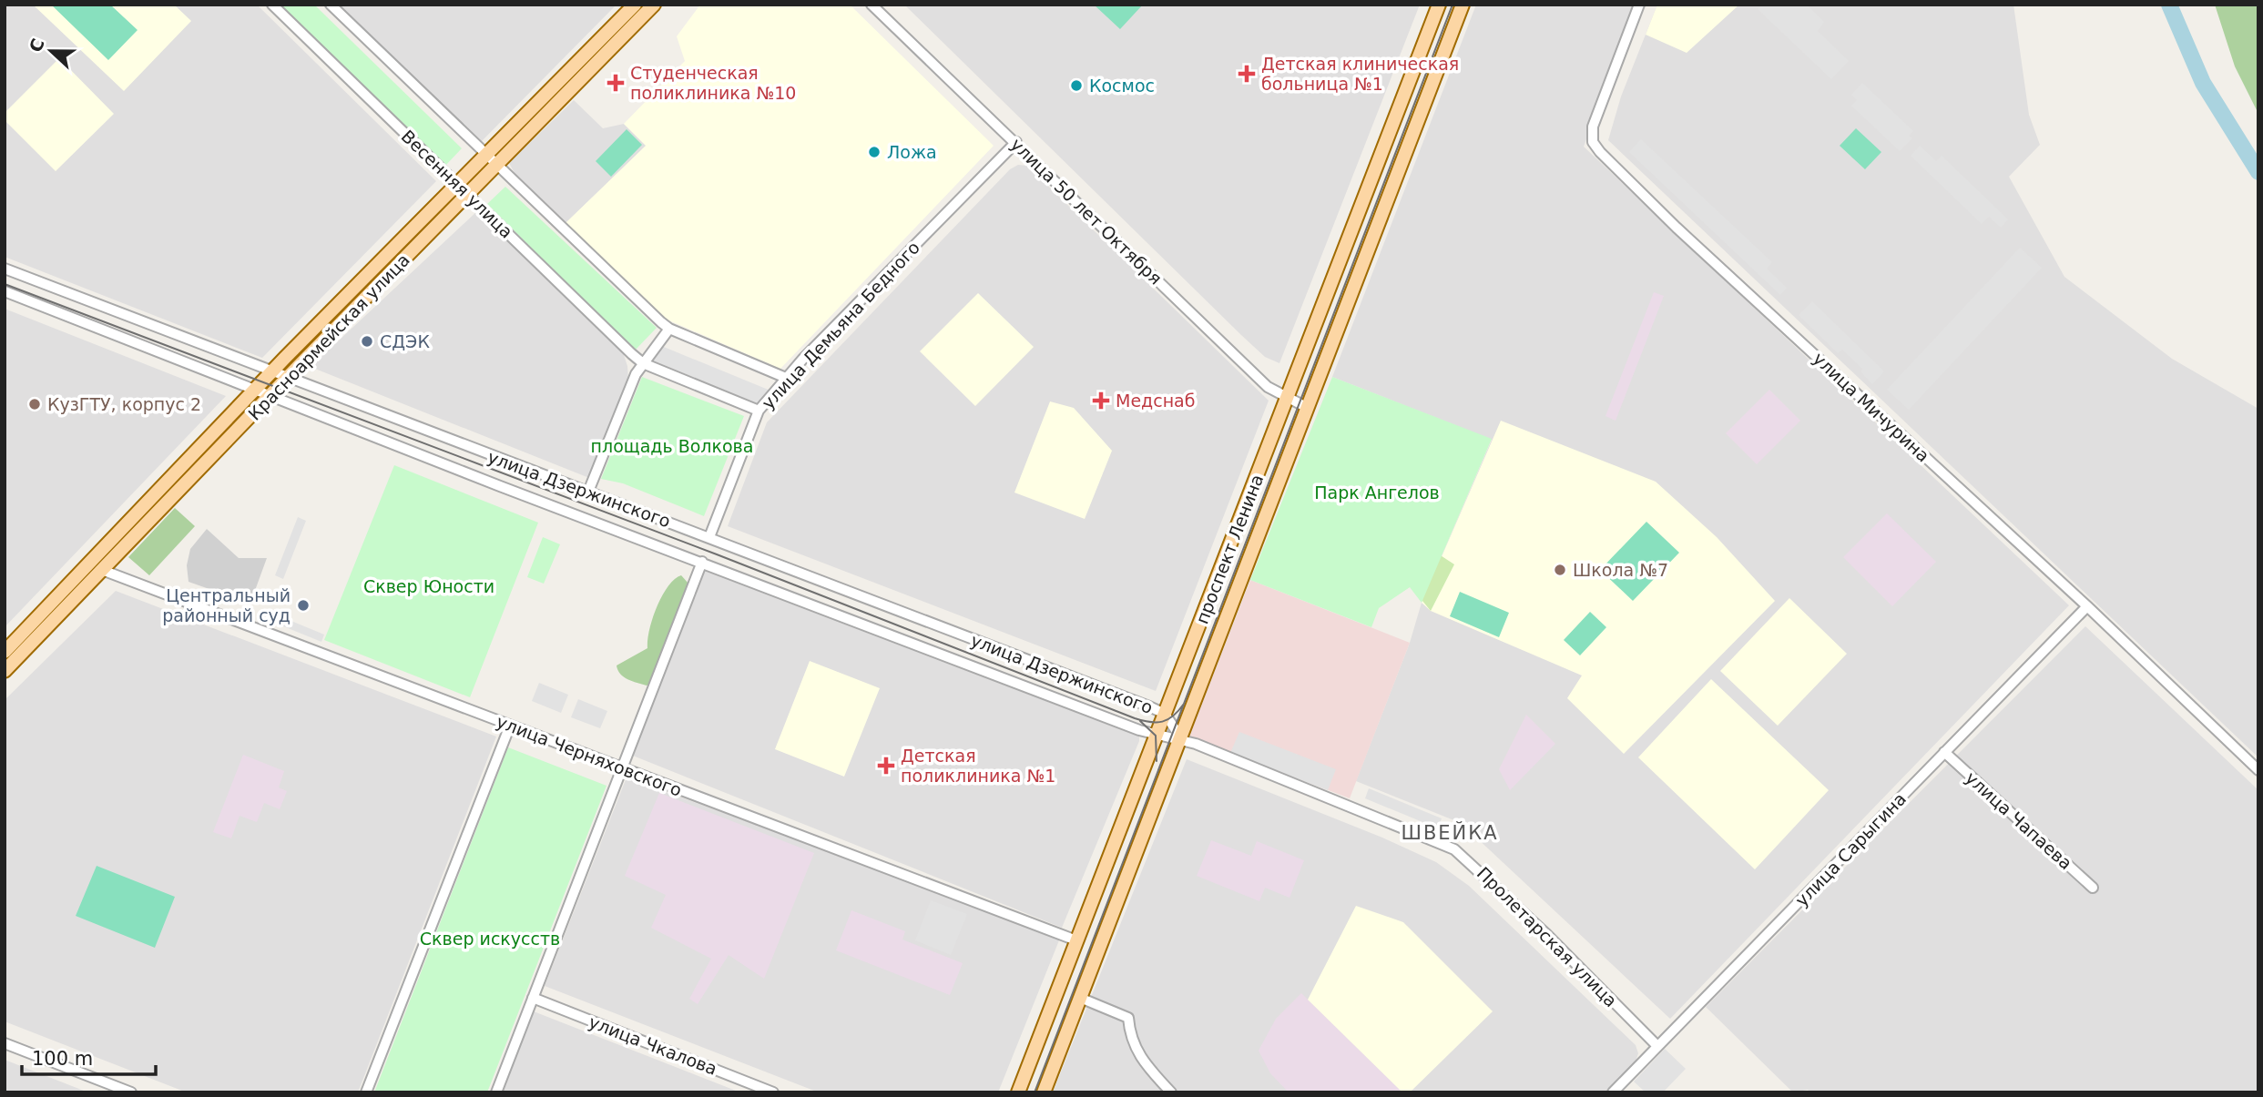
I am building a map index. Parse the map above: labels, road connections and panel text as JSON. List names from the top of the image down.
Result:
{
  "streets": {
    "main road": ["Красноармейская улица", "проспект Ленина"],
    "street": [
      "Весенняя улица",
      "улица 50 лет Октября",
      "улица Демьяна Бедного",
      "улица Мичурина",
      "улица Дзержинского",
      "улица Черняховского",
      "улица Чапаева",
      "улица Сарыгина",
      "Пролетарская улица",
      "улица Чкалова"
    ]
  },
  "crossings": [
    ["Весенняя улица", "улица Демьяна Бедного"],
    ["Весенняя улица", "Красноармейская улица"],
    ["улица 50 лет Октября", "улица Демьяна Бедного"],
    ["улица 50 лет Октября", "проспект Ленина"],
    ["улица Демьяна Бедного", "улица Дзержинского"],
    ["Красноармейская улица", "улица Дзержинского"],
    ["Красноармейская улица", "улица Черняховского"],
    ["улица Мичурина", "улица Сарыгина"],
    ["улица Дзержинского", "проспект Ленина"],
    ["улица Дзержинского", "Пролетарская улица"],
    ["проспект Ленина", "улица Черняховского"],
    ["проспект Ленина", "Пролетарская улица"],
    ["улица Чапаева", "улица Сарыгина"],
    ["улица Сарыгина", "Пролетарская улица"]
  ],
  "districts": ["ШВЕЙКА"],
  "parks": [
    "площадь Волкова",
    "Парк Ангелов",
    "Сквер Юности",
    "Сквер искусств"
  ],
  "places": {
    "health": [
      "Детская клиническая больница №1",
      "Студенческая поликлиника №10",
      "Медснаб",
      "Детская поликлиника №1"
    ],
    "other": [
      "Космос",
      "Ложа",
      "СДЭК",
      "КузГТУ, корпус 2",
      "Школа №7",
      "Центральный районный суд"
    ]
  },
  "scale_bar": "100 m",
  "north": "left"
}
